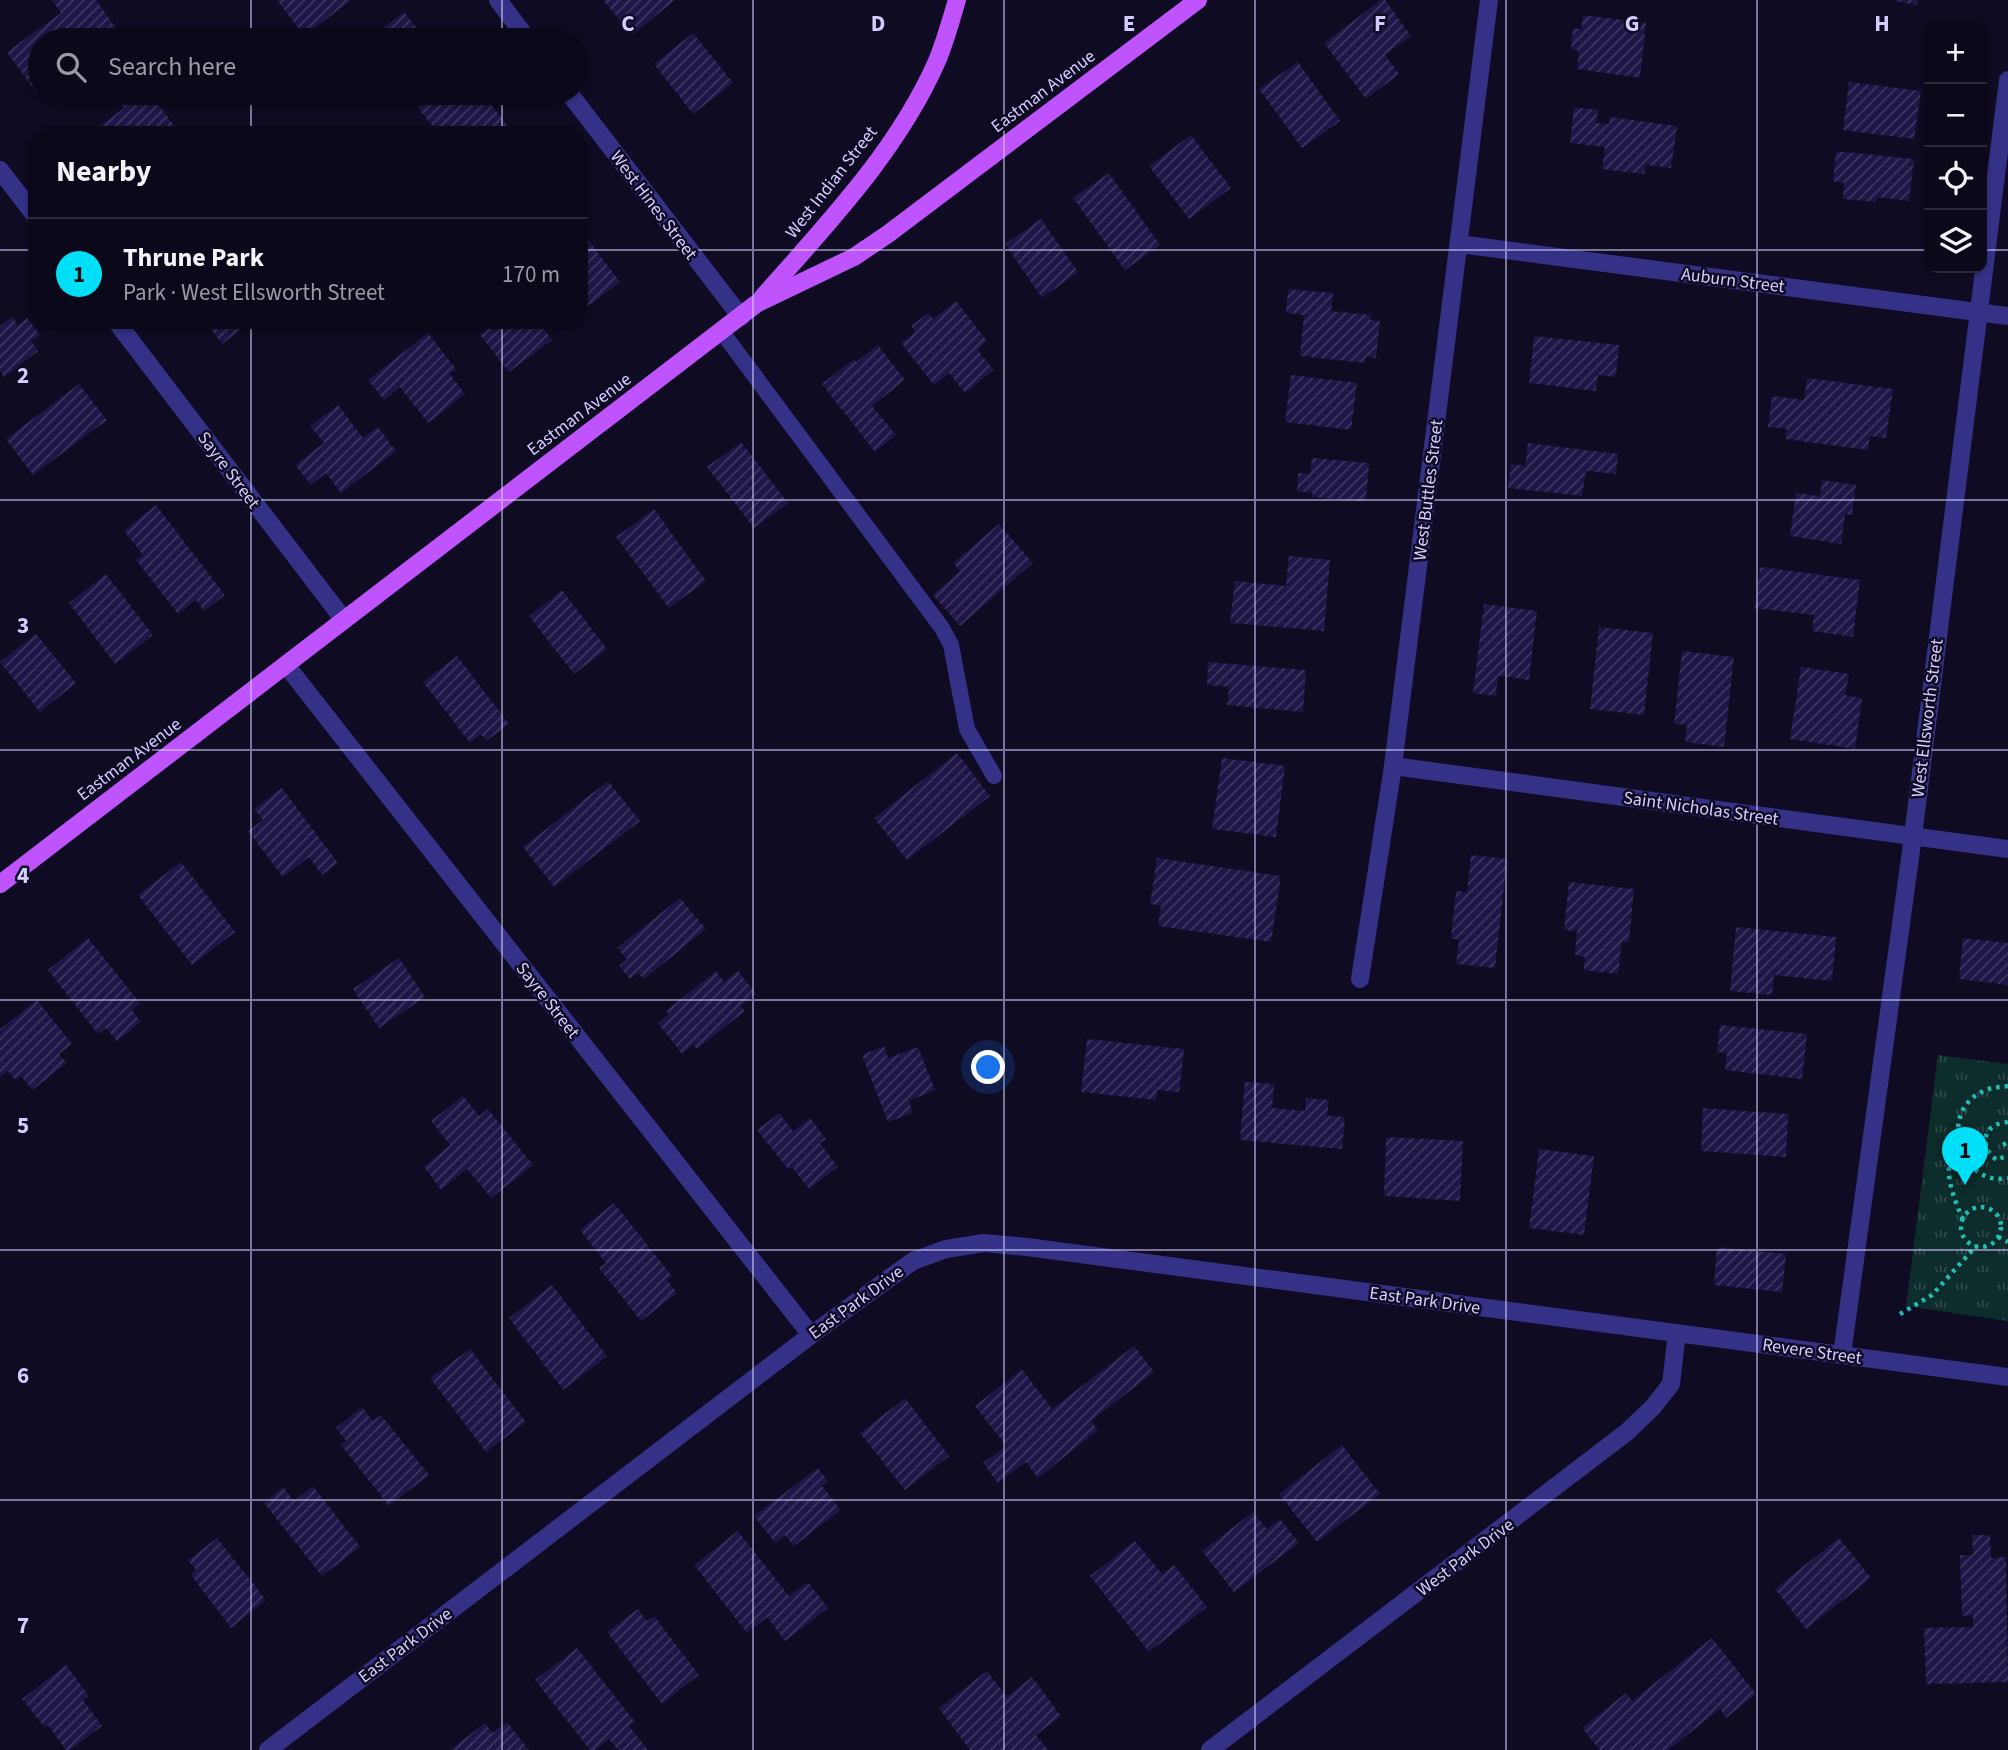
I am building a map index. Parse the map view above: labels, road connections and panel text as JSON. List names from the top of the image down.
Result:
{
  "streets": {
    "main road": ["Eastman Avenue", "West Indian Street"],
    "street": [
      "West Hines Street",
      "Auburn Street",
      "Sayre Street",
      "West Buttles Street",
      "West Ellsworth Street",
      "Saint Nicholas Street",
      "East Park Drive",
      "Revere Street",
      "West Park Drive"
    ]
  },
  "crossings": [
    ["Eastman Avenue", "West Indian Street"],
    ["Eastman Avenue", "West Hines Street"],
    ["Eastman Avenue", "Sayre Street"],
    ["Auburn Street", "West Buttles Street"],
    ["Auburn Street", "West Ellsworth Street"],
    ["Sayre Street", "East Park Drive"],
    ["West Buttles Street", "Saint Nicholas Street"],
    ["West Ellsworth Street", "Saint Nicholas Street"],
    ["West Ellsworth Street", "Revere Street"],
    ["East Park Drive", "Revere Street"],
    ["Revere Street", "West Park Drive"]
  ],
  "page": {
    "map_buttons": ["+", "−"],
    "search": "Search here",
    "heading": "Nearby",
    "list": [
      {
        "mark": "1",
        "name": "Thrune Park",
        "note": "Park · West Ellsworth Street",
        "value": "170 m"
      }
    ],
    "pins": "1"
  },
  "grid": {
    "columns": [
      "C",
      "D",
      "E",
      "F",
      "G",
      "H"
    ],
    "rows": [
      "2",
      "3",
      "4",
      "5",
      "6",
      "7"
    ]
  }
}
